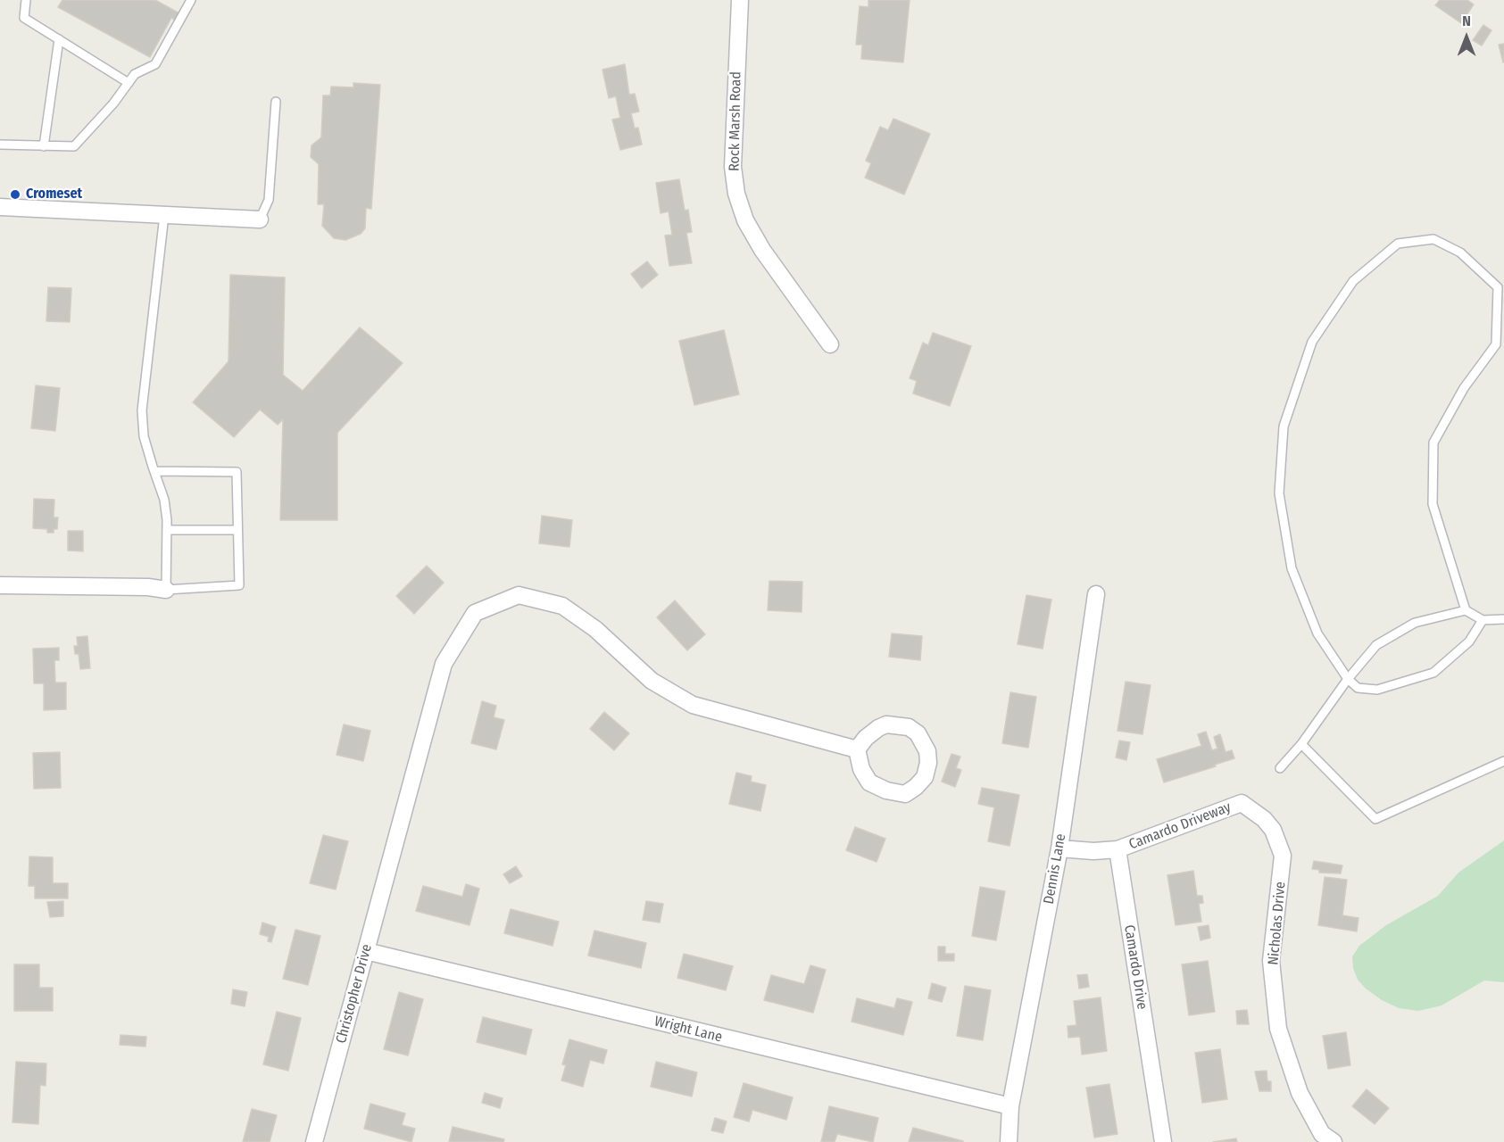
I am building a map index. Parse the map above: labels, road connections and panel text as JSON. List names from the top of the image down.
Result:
{
  "streets": {
    "street": [
      "Rock Marsh Road",
      "Camardo Driveway",
      "Dennis Lane",
      "Nicholas Drive",
      "Camardo Drive",
      "Christopher Drive",
      "Wright Lane"
    ]
  },
  "crossings": [
    ["Camardo Driveway", "Nicholas Drive"],
    ["Camardo Driveway", "Camardo Drive"],
    ["Dennis Lane", "Wright Lane"],
    ["Christopher Drive", "Wright Lane"]
  ],
  "places": ["Cromeset"],
  "north": "top"
}
